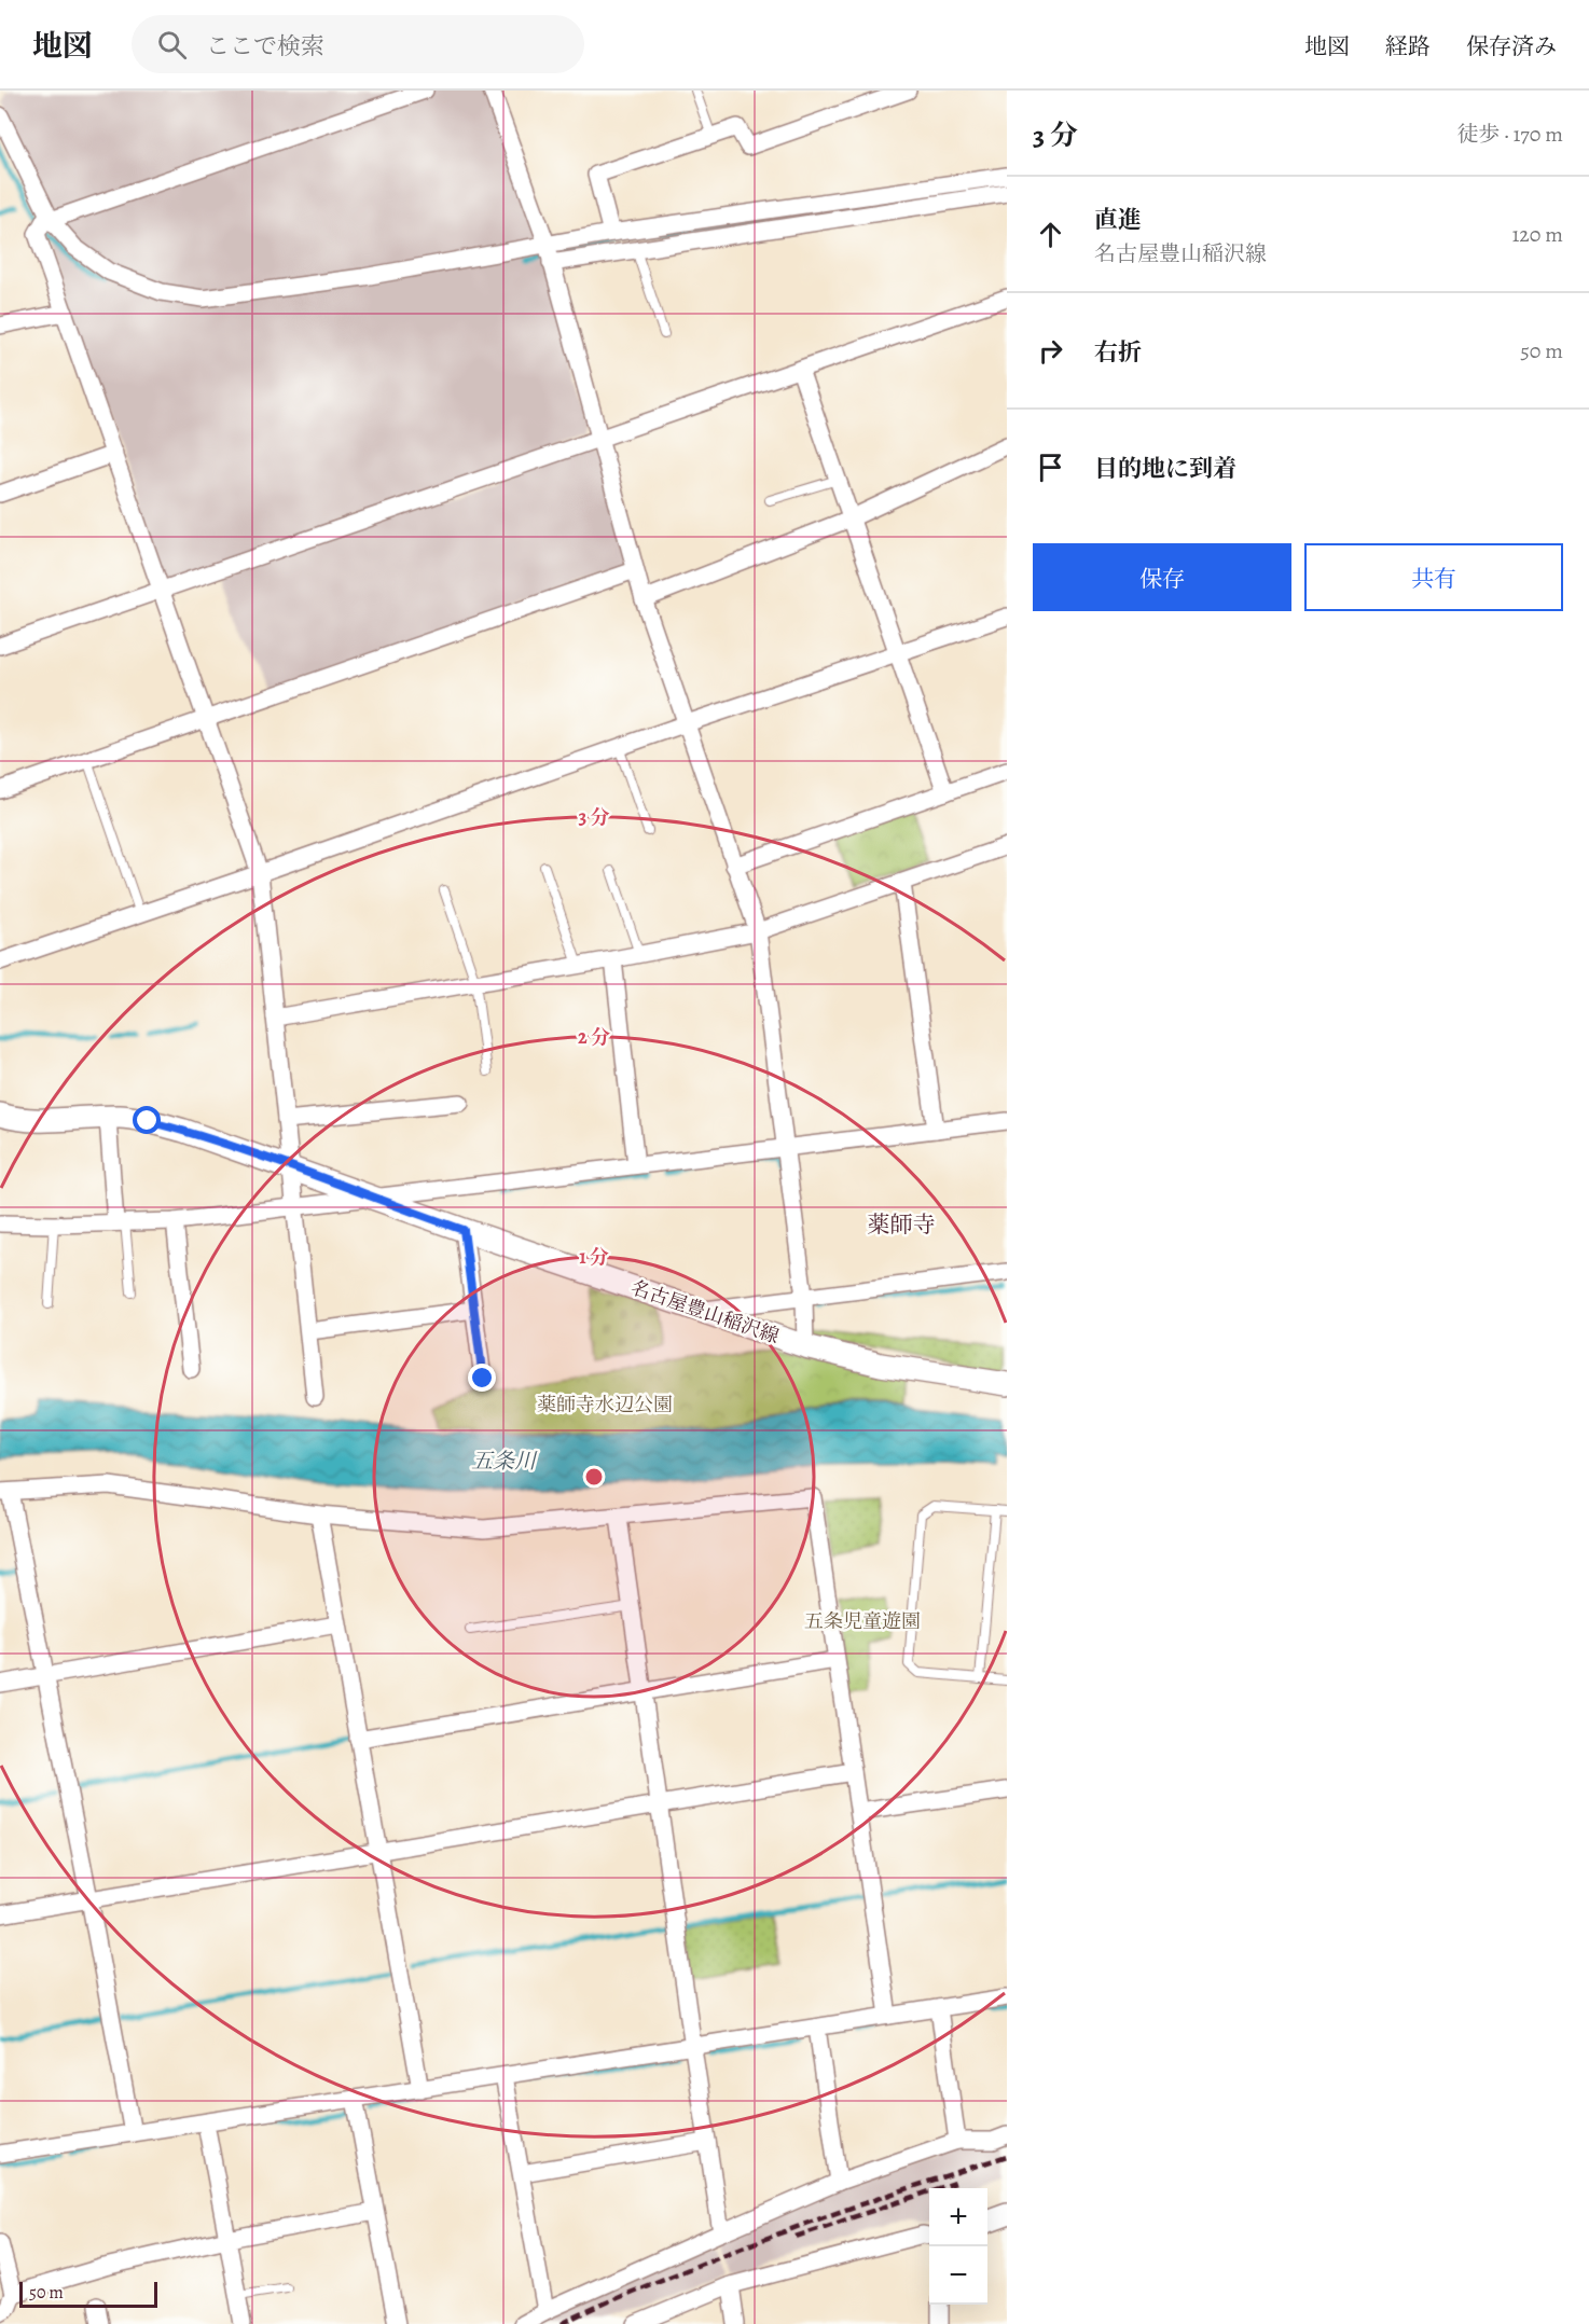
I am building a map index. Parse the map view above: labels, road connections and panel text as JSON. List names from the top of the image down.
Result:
{
  "streets": {
    "main road": ["名古屋豊山稲沢線"]
  },
  "districts": ["薬師寺"],
  "water": ["五条川"],
  "parks": ["薬師寺水辺公園", "五条児童遊園"],
  "scale_bar": "50 m",
  "page": {
    "header": "地図",
    "search": "ここで検索",
    "nav": ["地図", "経路", "保存済み"],
    "heading": ["3 分", "徒歩 · 170 m"],
    "list": [
      ["直進", "名古屋豊山稲沢線", "120 m"],
      ["右折", "50 m"],
      "目的地に到着"
    ],
    "buttons": ["保存", "共有"],
    "map_buttons": ["+", "−"],
    "scale": "50 m"
  },
  "rings": ["3 分", "2 分", "1 分"]
}
